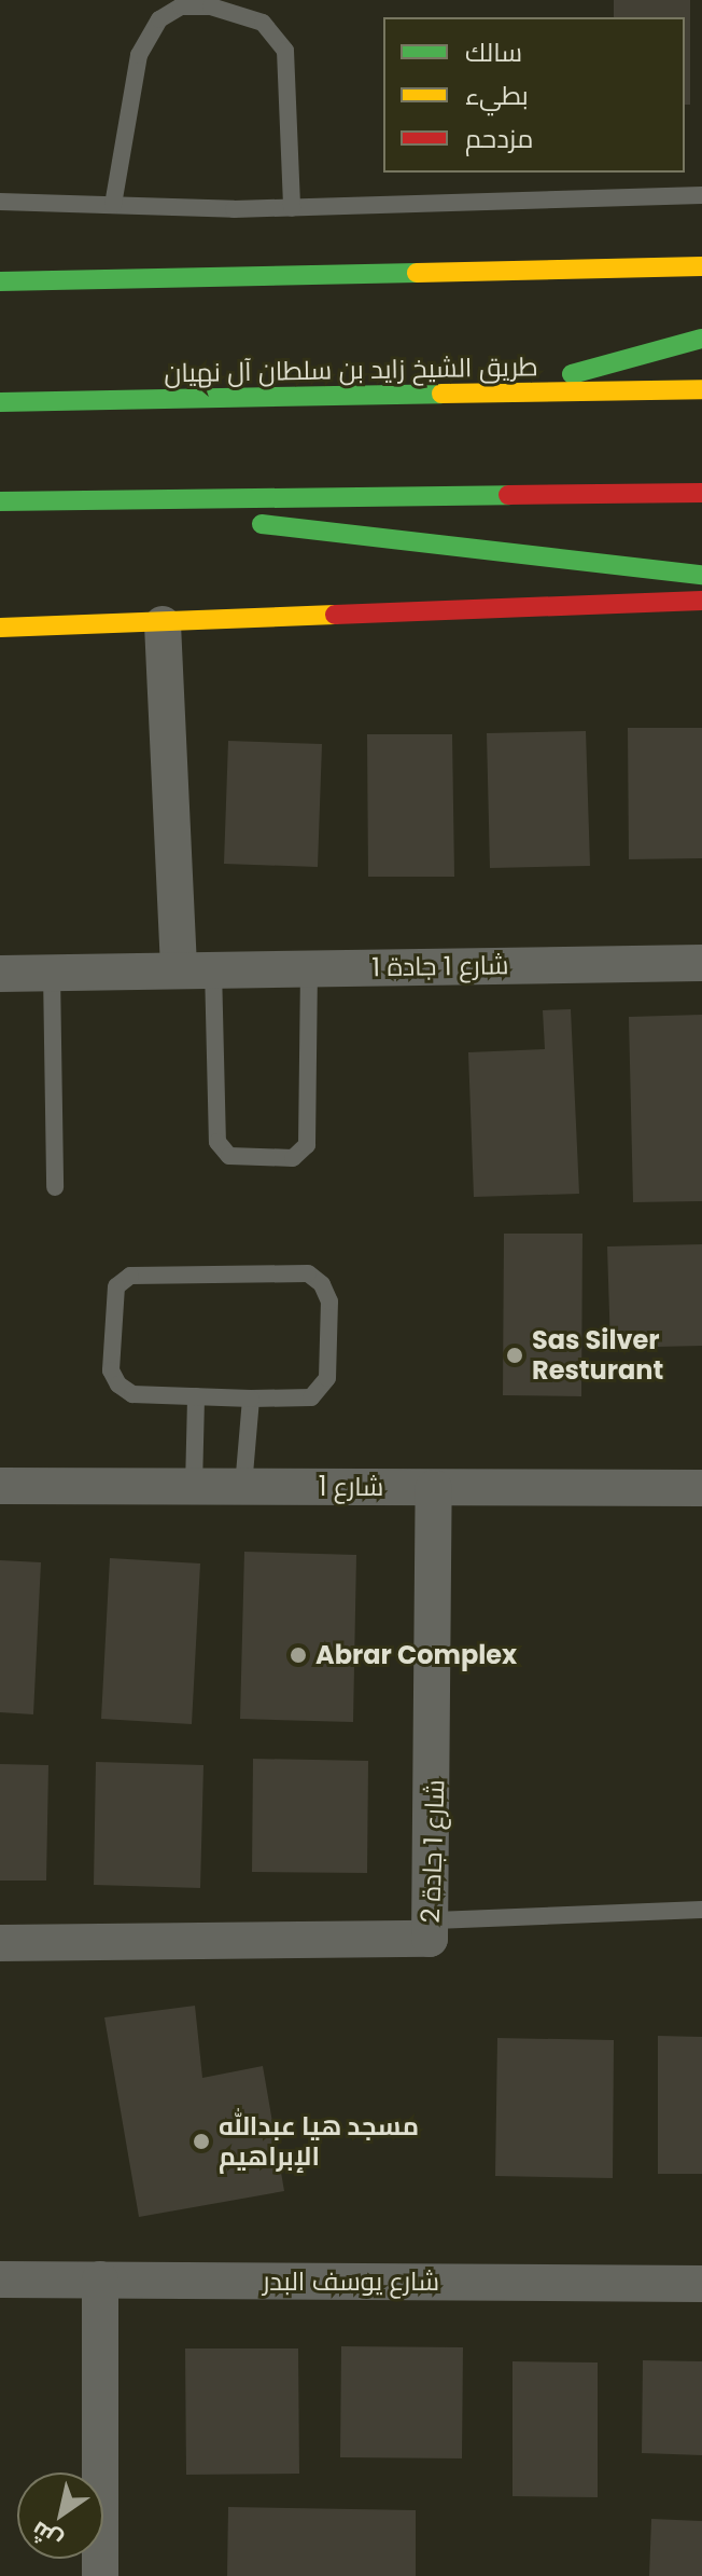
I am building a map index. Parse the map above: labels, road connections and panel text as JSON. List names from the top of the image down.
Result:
{
  "streets": {
    "main road": ["طريق الشيخ زايد بن سلطان آل نهيان"],
    "street": [
      "شارع 1 جادة 1",
      "شارع 1",
      "شارع 1 جادة 2",
      "شارع يوسف البدر"
    ]
  },
  "crossings": [
    ["شارع 1", "شارع 1 جادة 2"]
  ],
  "places": ["Sas Silver Resturant", "Abrar Complex", "مسجد هيا عبدالله الإبراهيم"],
  "legend": ["سالك", "بطيء", "مزدحم"],
  "north": "bottom left"
}
